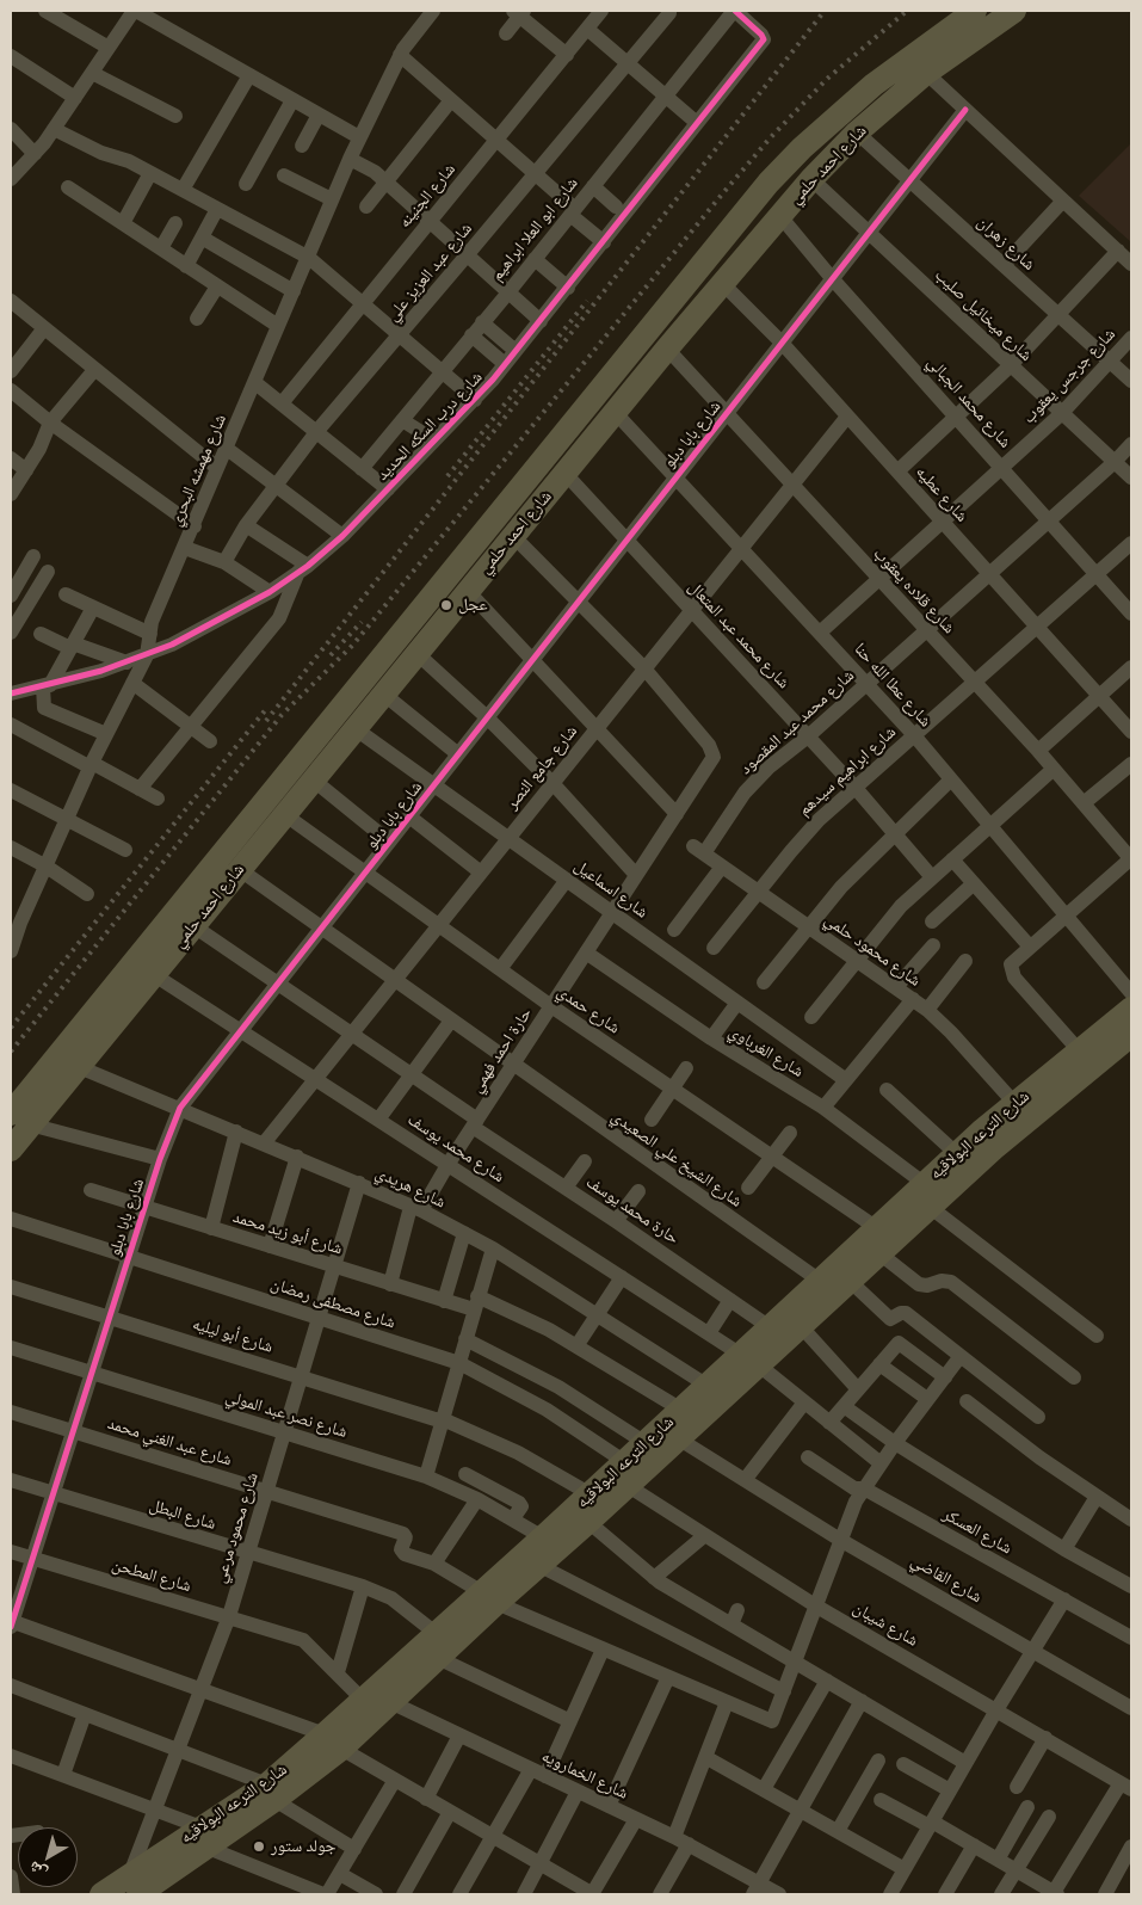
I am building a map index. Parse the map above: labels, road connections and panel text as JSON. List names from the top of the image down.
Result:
{
  "streets": {
    "main road": ["شارع احمد حلمي", "شارع الترعه البولاقيه"],
    "street": [
      "شارع الجنينه",
      "شارع ابو العلا ابراهيم",
      "شارع زهران",
      "شارع عبد العزيز علي",
      "شارع ميخائيل صليب",
      "شارع جرجس يعقوب",
      "شارع محمد الجبالي",
      "شارع درب السكه الحديد",
      "شارع بابا دبلو",
      "شارع مهمشه البحري",
      "شارع عطيه",
      "شارع قلاده يعقوب",
      "شارع محمد عبد المتعال",
      "شارع عطا الله حنا",
      "شارع محمد عبد المقصود",
      "شارع جامع النصر",
      "شارع ابراهيم سيدهم",
      "شارع اسماعيل",
      "شارع محمود حلمي",
      "شارع حمدي",
      "حارة احمد فهمي",
      "شارع الغرباوي",
      "شارع محمد يوسف",
      "شارع الشيخ علي الصعيدي",
      "شارع هريدي",
      "حارة محمد يوسف",
      "شارع أبو زيد محمد",
      "شارع مصطفى رمضان",
      "شارع أبو ليليه",
      "شارع نصر عبد المولي",
      "شارع عبد الغني محمد",
      "شارع البطل",
      "شارع محمود مرعي",
      "شارع العسكر",
      "شارع المطحن",
      "شارع القاضي",
      "شارع شيبان",
      "شارع الخمارويه"
    ]
  },
  "crossings": [
    ["شارع احمد حلمي", "شارع زهران"],
    ["شارع احمد حلمي", "شارع ميخائيل صليب"],
    ["شارع احمد حلمي", "شارع محمد الجبالي"],
    ["شارع احمد حلمي", "شارع عطيه"],
    ["شارع احمد حلمي", "شارع قلاده يعقوب"],
    ["شارع احمد حلمي", "شارع محمد عبد المتعال"],
    ["شارع احمد حلمي", "شارع عطا الله حنا"],
    ["شارع احمد حلمي", "شارع اسماعيل"],
    ["شارع احمد حلمي", "شارع حمدي"],
    ["شارع احمد حلمي", "شارع محمد يوسف"],
    ["شارع احمد حلمي", "شارع الشيخ علي الصعيدي"],
    ["شارع احمد حلمي", "شارع هريدي"],
    ["شارع احمد حلمي", "حارة محمد يوسف"],
    ["شارع ابو العلا ابراهيم", "شارع درب السكه الحديد"],
    ["شارع زهران", "شارع جرجس يعقوب"],
    ["شارع زهران", "شارع بابا دبلو"],
    ["شارع ميخائيل صليب", "شارع جرجس يعقوب"],
    ["شارع ميخائيل صليب", "شارع بابا دبلو"],
    ["شارع ميخائيل صليب", "شارع محمد عبد المقصود"],
    ["شارع جرجس يعقوب", "شارع محمد الجبالي"],
    ["شارع جرجس يعقوب", "شارع عطيه"],
    ["شارع جرجس يعقوب", "شارع قلاده يعقوب"],
    ["شارع جرجس يعقوب", "شارع عطا الله حنا"],
    ["شارع محمد الجبالي", "شارع بابا دبلو"],
    ["شارع محمد الجبالي", "شارع محمد عبد المقصود"],
    ["شارع محمد الجبالي", "شارع ابراهيم سيدهم"],
    ["شارع درب السكه الحديد", "شارع مهمشه البحري"],
    ["شارع بابا دبلو", "شارع عطيه"],
    ["شارع بابا دبلو", "شارع قلاده يعقوب"],
    ["شارع بابا دبلو", "شارع محمد عبد المتعال"],
    ["شارع بابا دبلو", "شارع عطا الله حنا"],
    ["شارع بابا دبلو", "شارع اسماعيل"],
    ["شارع بابا دبلو", "شارع حمدي"],
    ["شارع بابا دبلو", "شارع محمد يوسف"],
    ["شارع بابا دبلو", "شارع الشيخ علي الصعيدي"],
    ["شارع بابا دبلو", "شارع هريدي"],
    ["شارع بابا دبلو", "حارة محمد يوسف"],
    ["شارع بابا دبلو", "شارع أبو زيد محمد"],
    ["شارع بابا دبلو", "شارع مصطفى رمضان"],
    ["شارع بابا دبلو", "شارع أبو ليليه"],
    ["شارع بابا دبلو", "شارع نصر عبد المولي"],
    ["شارع بابا دبلو", "شارع عبد الغني محمد"],
    ["شارع بابا دبلو", "شارع البطل"],
    ["شارع بابا دبلو", "شارع المطحن"],
    ["شارع عطيه", "شارع محمد عبد المقصود"],
    ["شارع عطيه", "شارع جامع النصر"],
    ["شارع عطيه", "شارع ابراهيم سيدهم"],
    ["شارع قلاده يعقوب", "شارع محمد عبد المقصود"],
    ["شارع قلاده يعقوب", "شارع جامع النصر"],
    ["شارع قلاده يعقوب", "شارع ابراهيم سيدهم"],
    ["شارع محمد عبد المتعال", "شارع محمد عبد المقصود"],
    ["شارع محمد عبد المتعال", "شارع جامع النصر"],
    ["شارع محمد عبد المتعال", "شارع ابراهيم سيدهم"],
    ["شارع عطا الله حنا", "شارع محمد عبد المقصود"],
    ["شارع عطا الله حنا", "شارع جامع النصر"],
    ["شارع عطا الله حنا", "شارع ابراهيم سيدهم"],
    ["شارع محمد عبد المقصود", "شارع محمود حلمي"],
    ["شارع جامع النصر", "شارع اسماعيل"],
    ["شارع جامع النصر", "شارع حمدي"],
    ["شارع جامع النصر", "حارة احمد فهمي"],
    ["شارع جامع النصر", "شارع محمد يوسف"],
    ["شارع جامع النصر", "شارع الشيخ علي الصعيدي"],
    ["شارع جامع النصر", "شارع هريدي"],
    ["شارع جامع النصر", "حارة محمد يوسف"],
    ["شارع ابراهيم سيدهم", "شارع محمود حلمي"],
    ["شارع اسماعيل", "حارة احمد فهمي"],
    ["شارع محمود حلمي", "شارع الترعه البولاقيه"],
    ["شارع حمدي", "حارة احمد فهمي"],
    ["شارع حمدي", "شارع الترعه البولاقيه"],
    ["حارة احمد فهمي", "شارع الغرباوي"],
    ["حارة احمد فهمي", "شارع محمد يوسف"],
    ["حارة احمد فهمي", "شارع الشيخ علي الصعيدي"],
    ["حارة احمد فهمي", "شارع هريدي"],
    ["حارة احمد فهمي", "حارة محمد يوسف"],
    ["حارة احمد فهمي", "شارع أبو زيد محمد"],
    ["شارع الغرباوي", "شارع الترعه البولاقيه"],
    ["شارع الترعه البولاقيه", "شارع محمد يوسف"],
    ["شارع الترعه البولاقيه", "شارع الشيخ علي الصعيدي"],
    ["شارع الترعه البولاقيه", "شارع هريدي"],
    ["شارع الترعه البولاقيه", "حارة محمد يوسف"],
    ["شارع الترعه البولاقيه", "شارع أبو زيد محمد"],
    ["شارع الترعه البولاقيه", "شارع مصطفى رمضان"],
    ["شارع الترعه البولاقيه", "شارع أبو ليليه"],
    ["شارع الترعه البولاقيه", "شارع نصر عبد المولي"],
    ["شارع الترعه البولاقيه", "شارع البطل"],
    ["شارع الترعه البولاقيه", "شارع محمود مرعي"],
    ["شارع الترعه البولاقيه", "شارع المطحن"],
    ["شارع الترعه البولاقيه", "شارع القاضي"],
    ["شارع الترعه البولاقيه", "شارع شيبان"],
    ["شارع الترعه البولاقيه", "شارع الخمارويه"],
    ["شارع هريدي", "شارع محمود مرعي"],
    ["شارع أبو زيد محمد", "شارع محمود مرعي"],
    ["شارع مصطفى رمضان", "شارع محمود مرعي"],
    ["شارع مصطفى رمضان", "شارع شيبان"],
    ["شارع أبو ليليه", "شارع محمود مرعي"],
    ["شارع نصر عبد المولي", "شارع محمود مرعي"],
    ["شارع عبد الغني محمد", "شارع محمود مرعي"],
    ["شارع البطل", "شارع محمود مرعي"],
    ["شارع محمود مرعي", "شارع المطحن"],
    ["شارع المطحن", "شارع الخمارويه"]
  ],
  "places": ["عجل", "جولد ستور"],
  "north": "bottom left"
}
